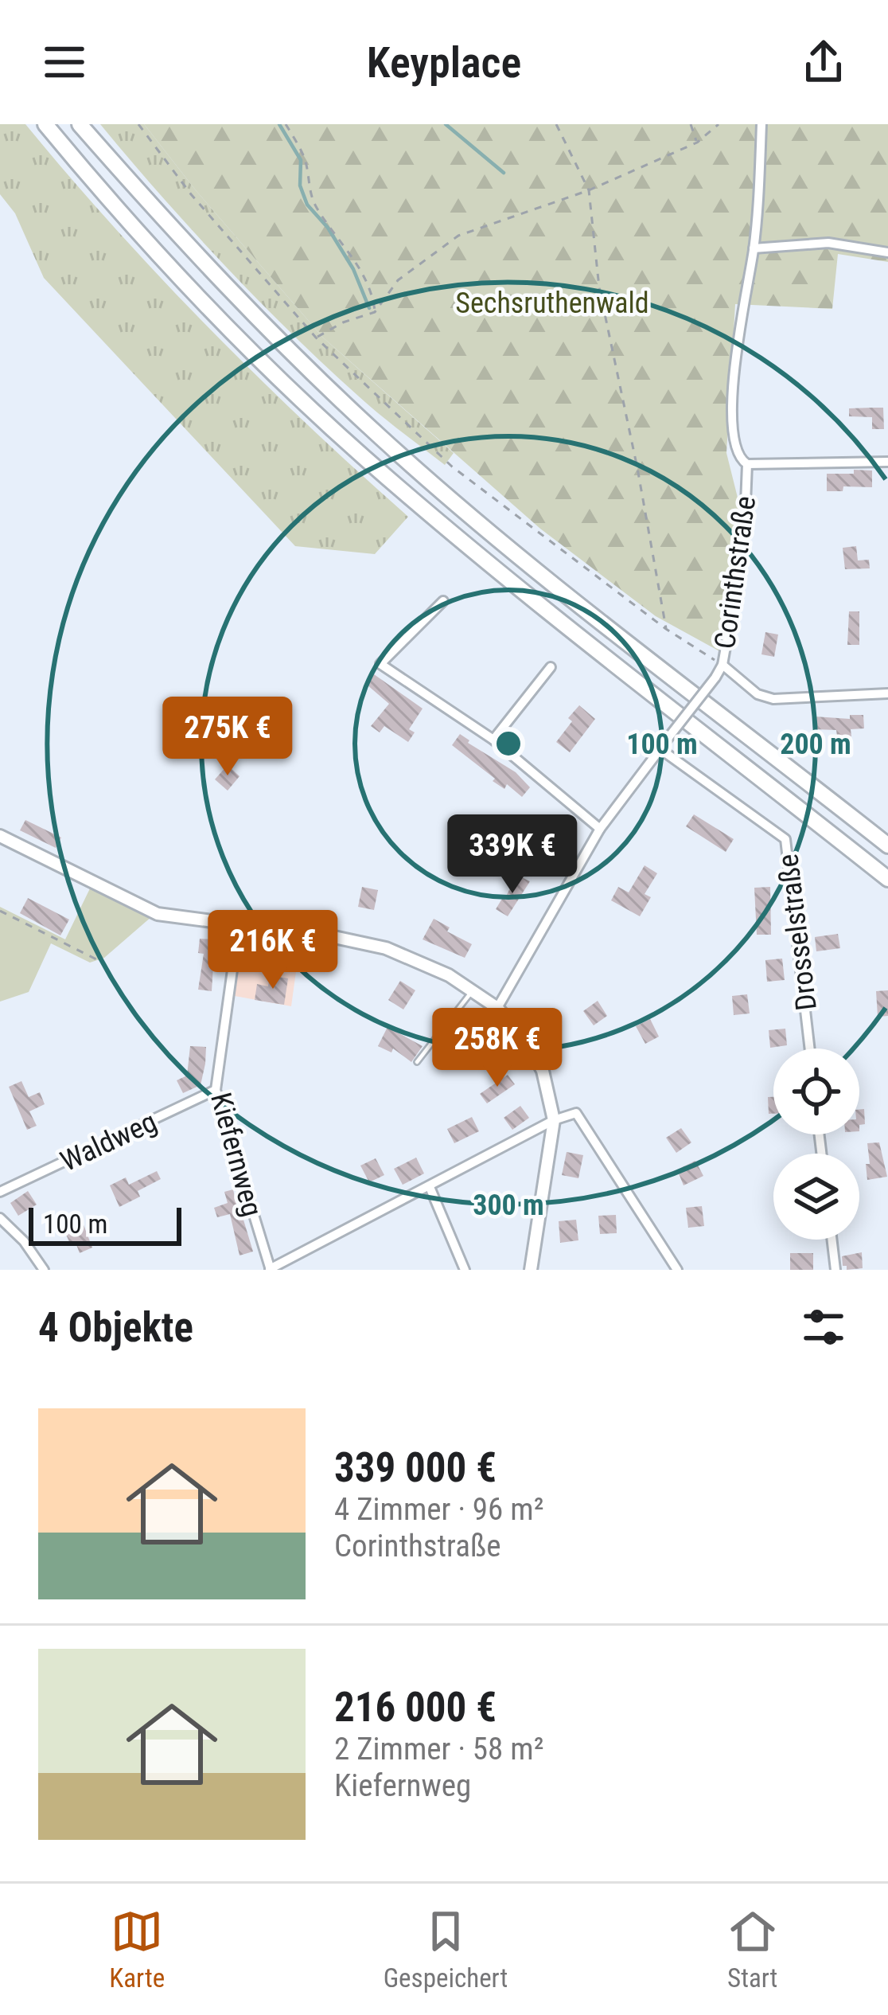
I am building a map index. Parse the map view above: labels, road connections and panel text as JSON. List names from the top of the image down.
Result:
{
  "streets": {
    "street": [
      "Corinthstraße",
      "Drosselstraße",
      "Waldweg",
      "Kiefernweg"
    ]
  },
  "crossings": [
    ["Corinthstraße", "Drosselstraße"],
    ["Waldweg", "Kiefernweg"]
  ],
  "parks": ["Sechsruthenwald"],
  "scale_bar": "100 m",
  "page": {
    "header": "Keyplace",
    "price": [
      "275K €",
      "339K €",
      "216K €",
      "258K €"
    ],
    "scale": "100 m",
    "heading": "4 Objekte",
    "list": [
      {
        "name": "339 000 €",
        "note": "4 Zimmer · 96 m² · Corinthstraße"
      },
      {
        "name": "216 000 €",
        "note": "2 Zimmer · 58 m² · Kiefernweg"
      }
    ],
    "tabs": ["Karte", "Gespeichert", "Start"]
  },
  "rings": ["100 m", "200 m", "300 m"]
}
